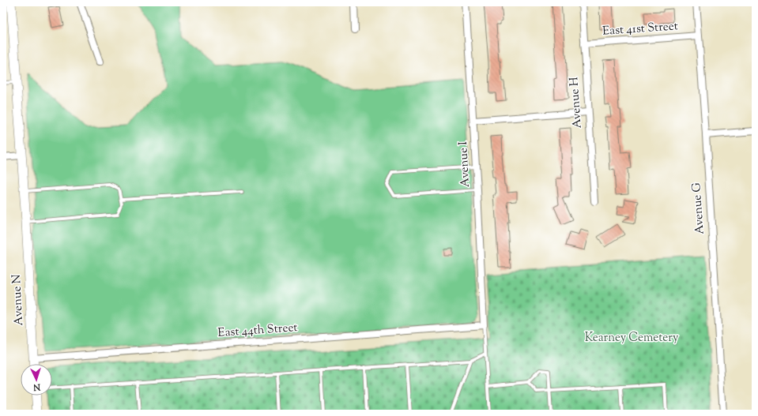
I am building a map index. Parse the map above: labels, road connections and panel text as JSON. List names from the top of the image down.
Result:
{
  "streets": {
    "main road": ["Avenue N"],
    "street": [
      "East 41st Street",
      "Avenue H",
      "Avenue I",
      "Avenue G",
      "East 44th Street"
    ]
  },
  "crossings": [
    ["East 41st Street", "Avenue H"],
    ["East 41st Street", "Avenue G"],
    ["Avenue I", "East 44th Street"],
    ["Avenue N", "East 44th Street"]
  ],
  "parks": ["Kearney Cemetery"],
  "north": "bottom"
}
